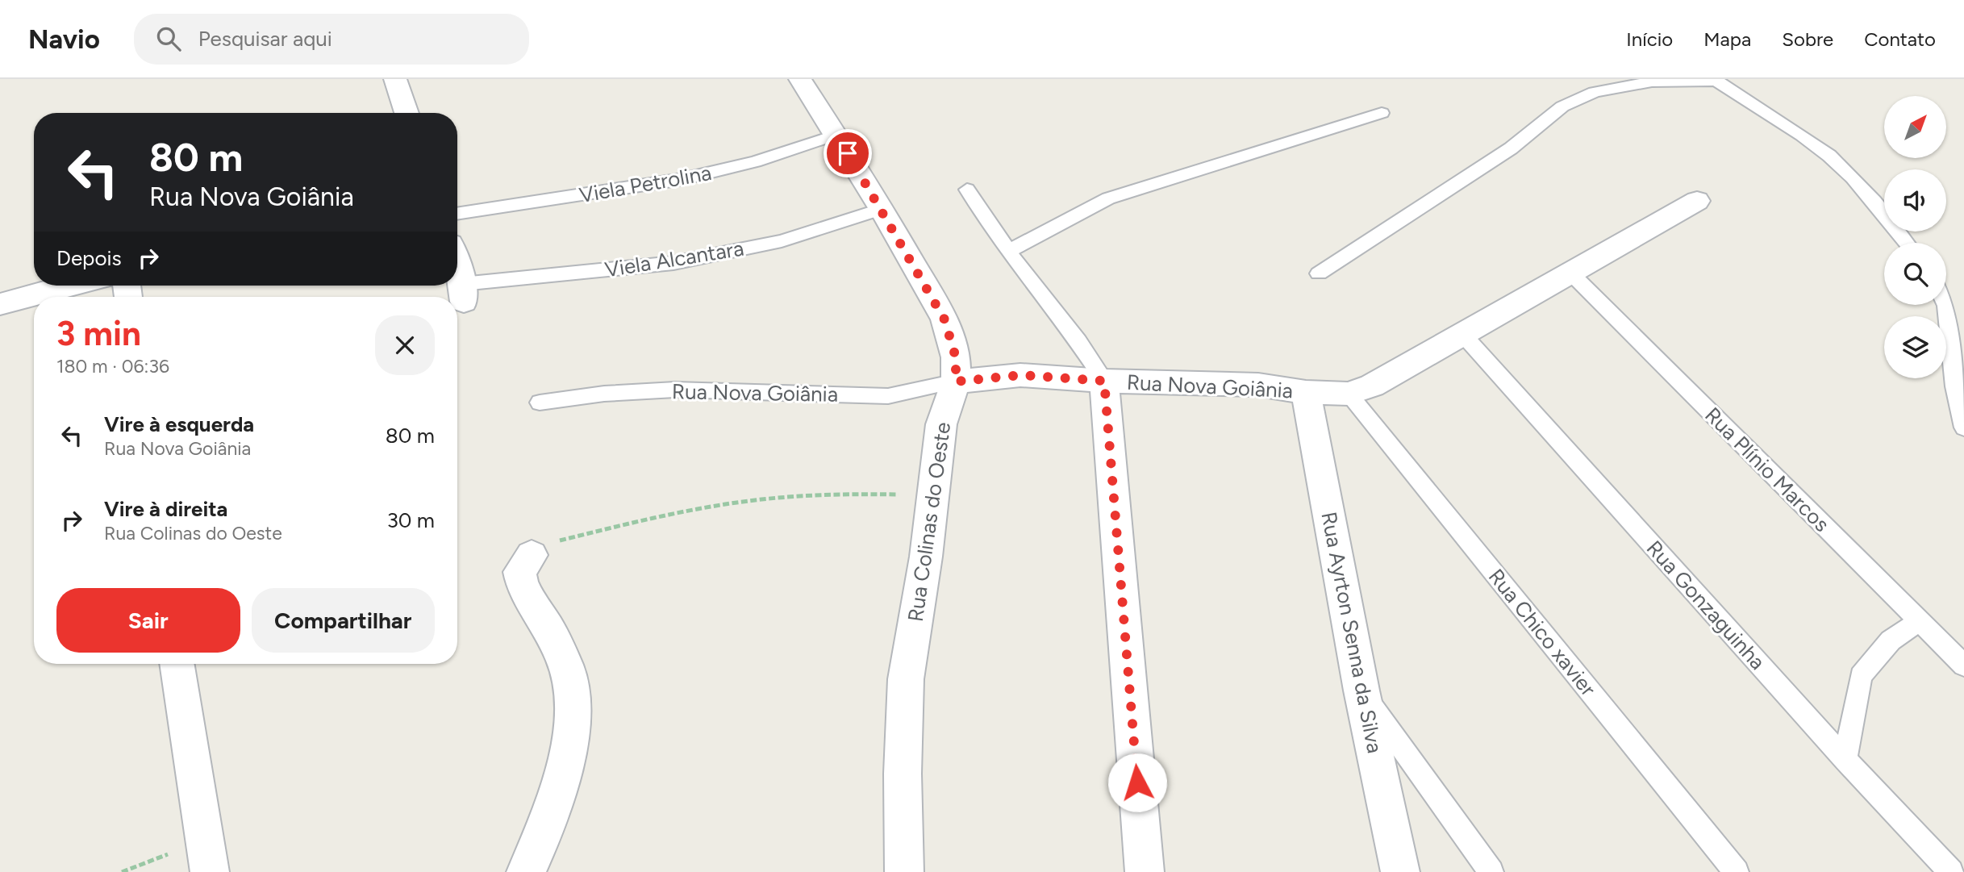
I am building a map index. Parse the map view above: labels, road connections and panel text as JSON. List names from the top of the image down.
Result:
{
  "streets": {
    "street": ["Rua Nova Goiânia", "Rua Colinas do Oeste", "Rua Ayrton Senna da Silva"],
    "lane": [
      "Viela Petrolina",
      "Viela Alcantara",
      "Rua Plínio Marcos",
      "Rua Gonzaguinha",
      "Rua Chico xavier"
    ]
  },
  "crossings": [
    ["Viela Petrolina", "Rua Colinas do Oeste"],
    ["Viela Alcantara", "Rua Colinas do Oeste"],
    ["Rua Nova Goiânia", "Rua Plínio Marcos"],
    ["Rua Nova Goiânia", "Rua Colinas do Oeste"],
    ["Rua Nova Goiânia", "Rua Gonzaguinha"],
    ["Rua Nova Goiânia", "Rua Ayrton Senna da Silva"],
    ["Rua Nova Goiânia", "Rua Chico xavier"]
  ],
  "north": "top right",
  "page": {
    "header": "Navio",
    "search": "Pesquisar aqui",
    "nav": [
      "Início",
      "Mapa",
      "Sobre",
      "Contato"
    ],
    "turn": ["80 m", "Rua Nova Goiânia"],
    "then": "Depois",
    "heading": ["3 min", "180 m · 06:36"],
    "list": [
      {
        "name": "Vire à esquerda",
        "note": "Rua Nova Goiânia",
        "value": "80 m"
      },
      {
        "name": "Vire à direita",
        "note": "Rua Colinas do Oeste",
        "value": "30 m"
      }
    ],
    "buttons": ["Sair", "Compartilhar"]
  }
}
